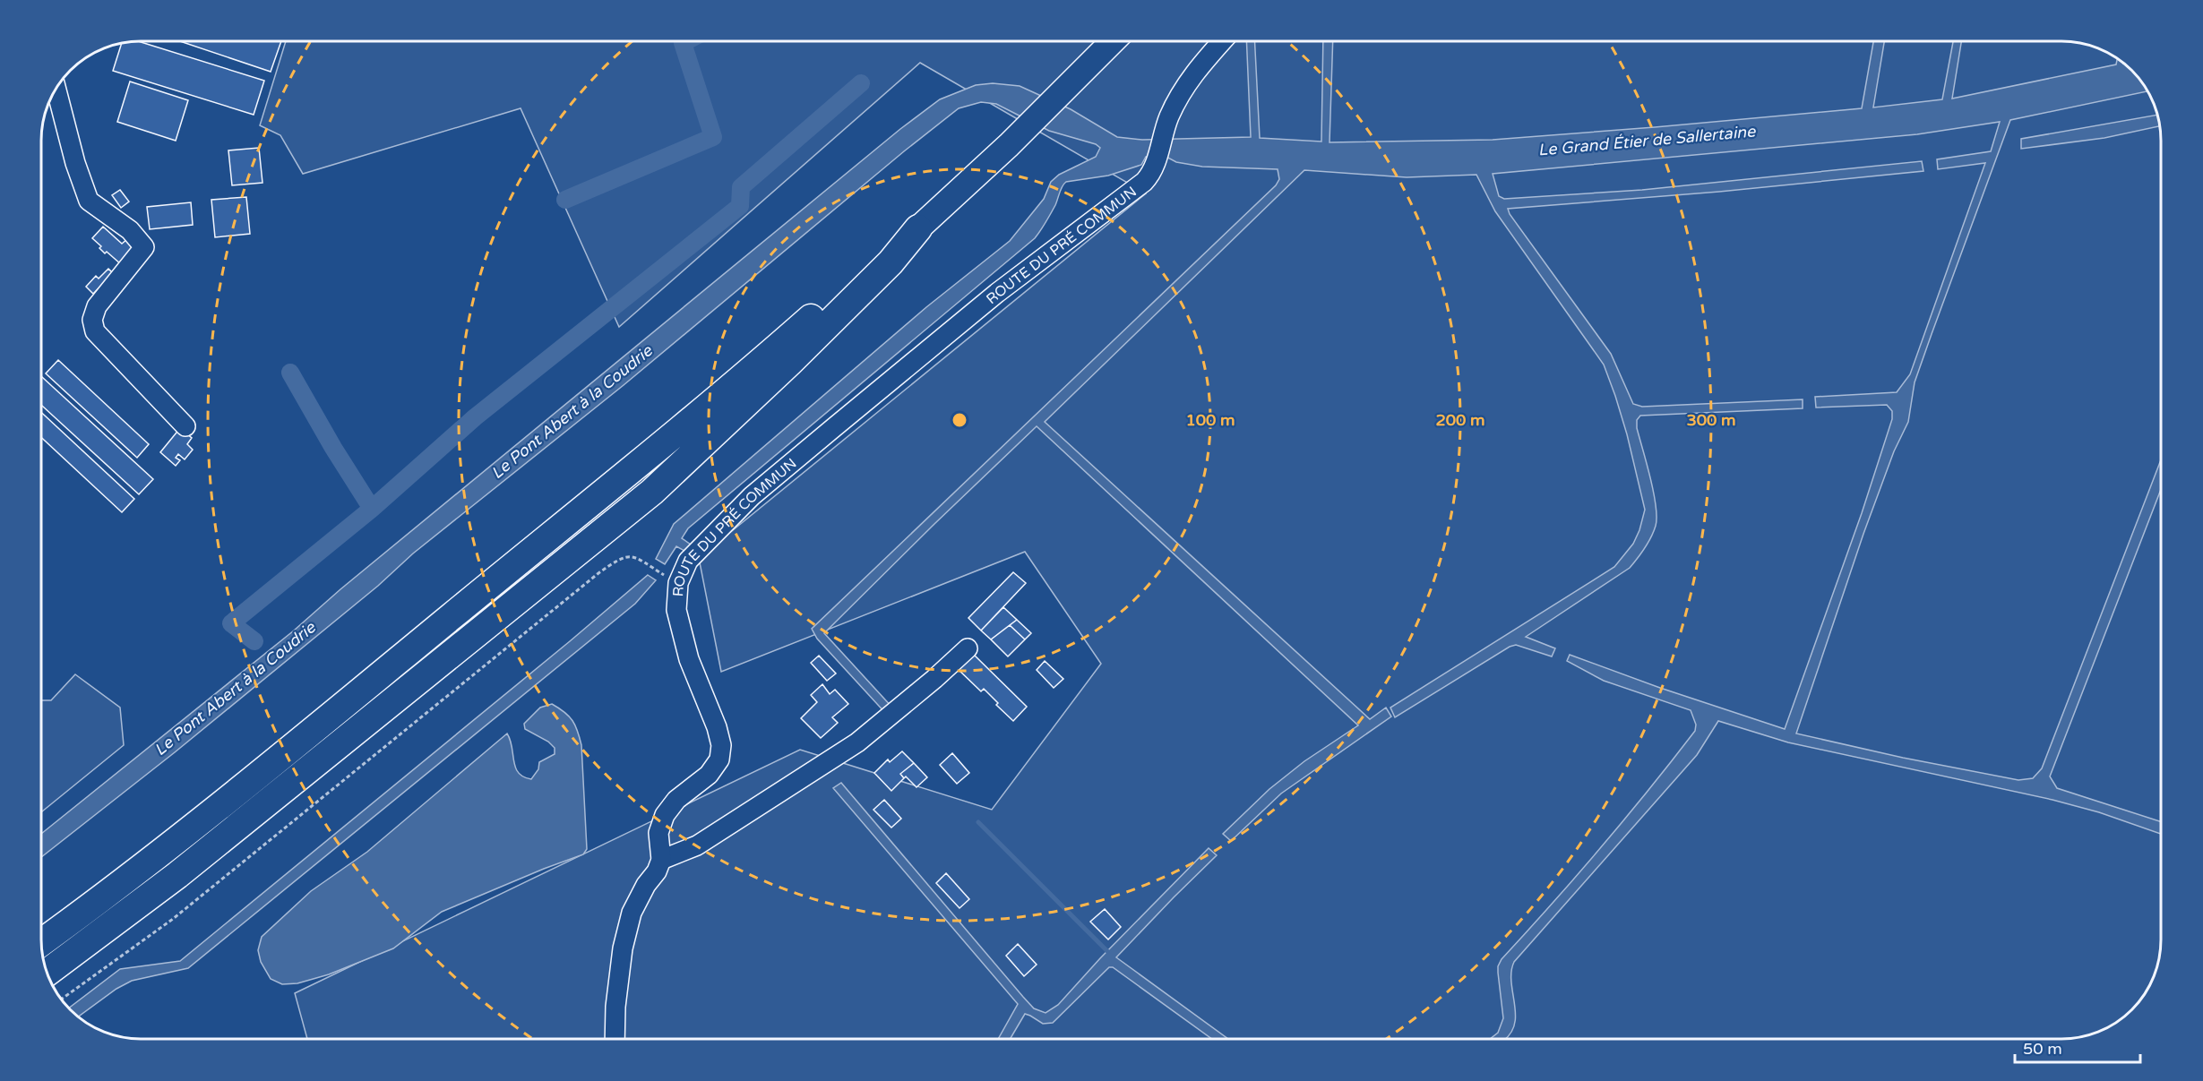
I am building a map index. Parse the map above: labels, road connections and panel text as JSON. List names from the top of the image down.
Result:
{
  "streets": {
    "street": ["ROUTE DU PRÉ COMMUN"]
  },
  "water": ["Le Grand Étier de Sallertaine", "Le Pont Abert à la Coudrie"],
  "scale_bar": "50 m",
  "rings": ["100 m", "200 m", "300 m"]
}
